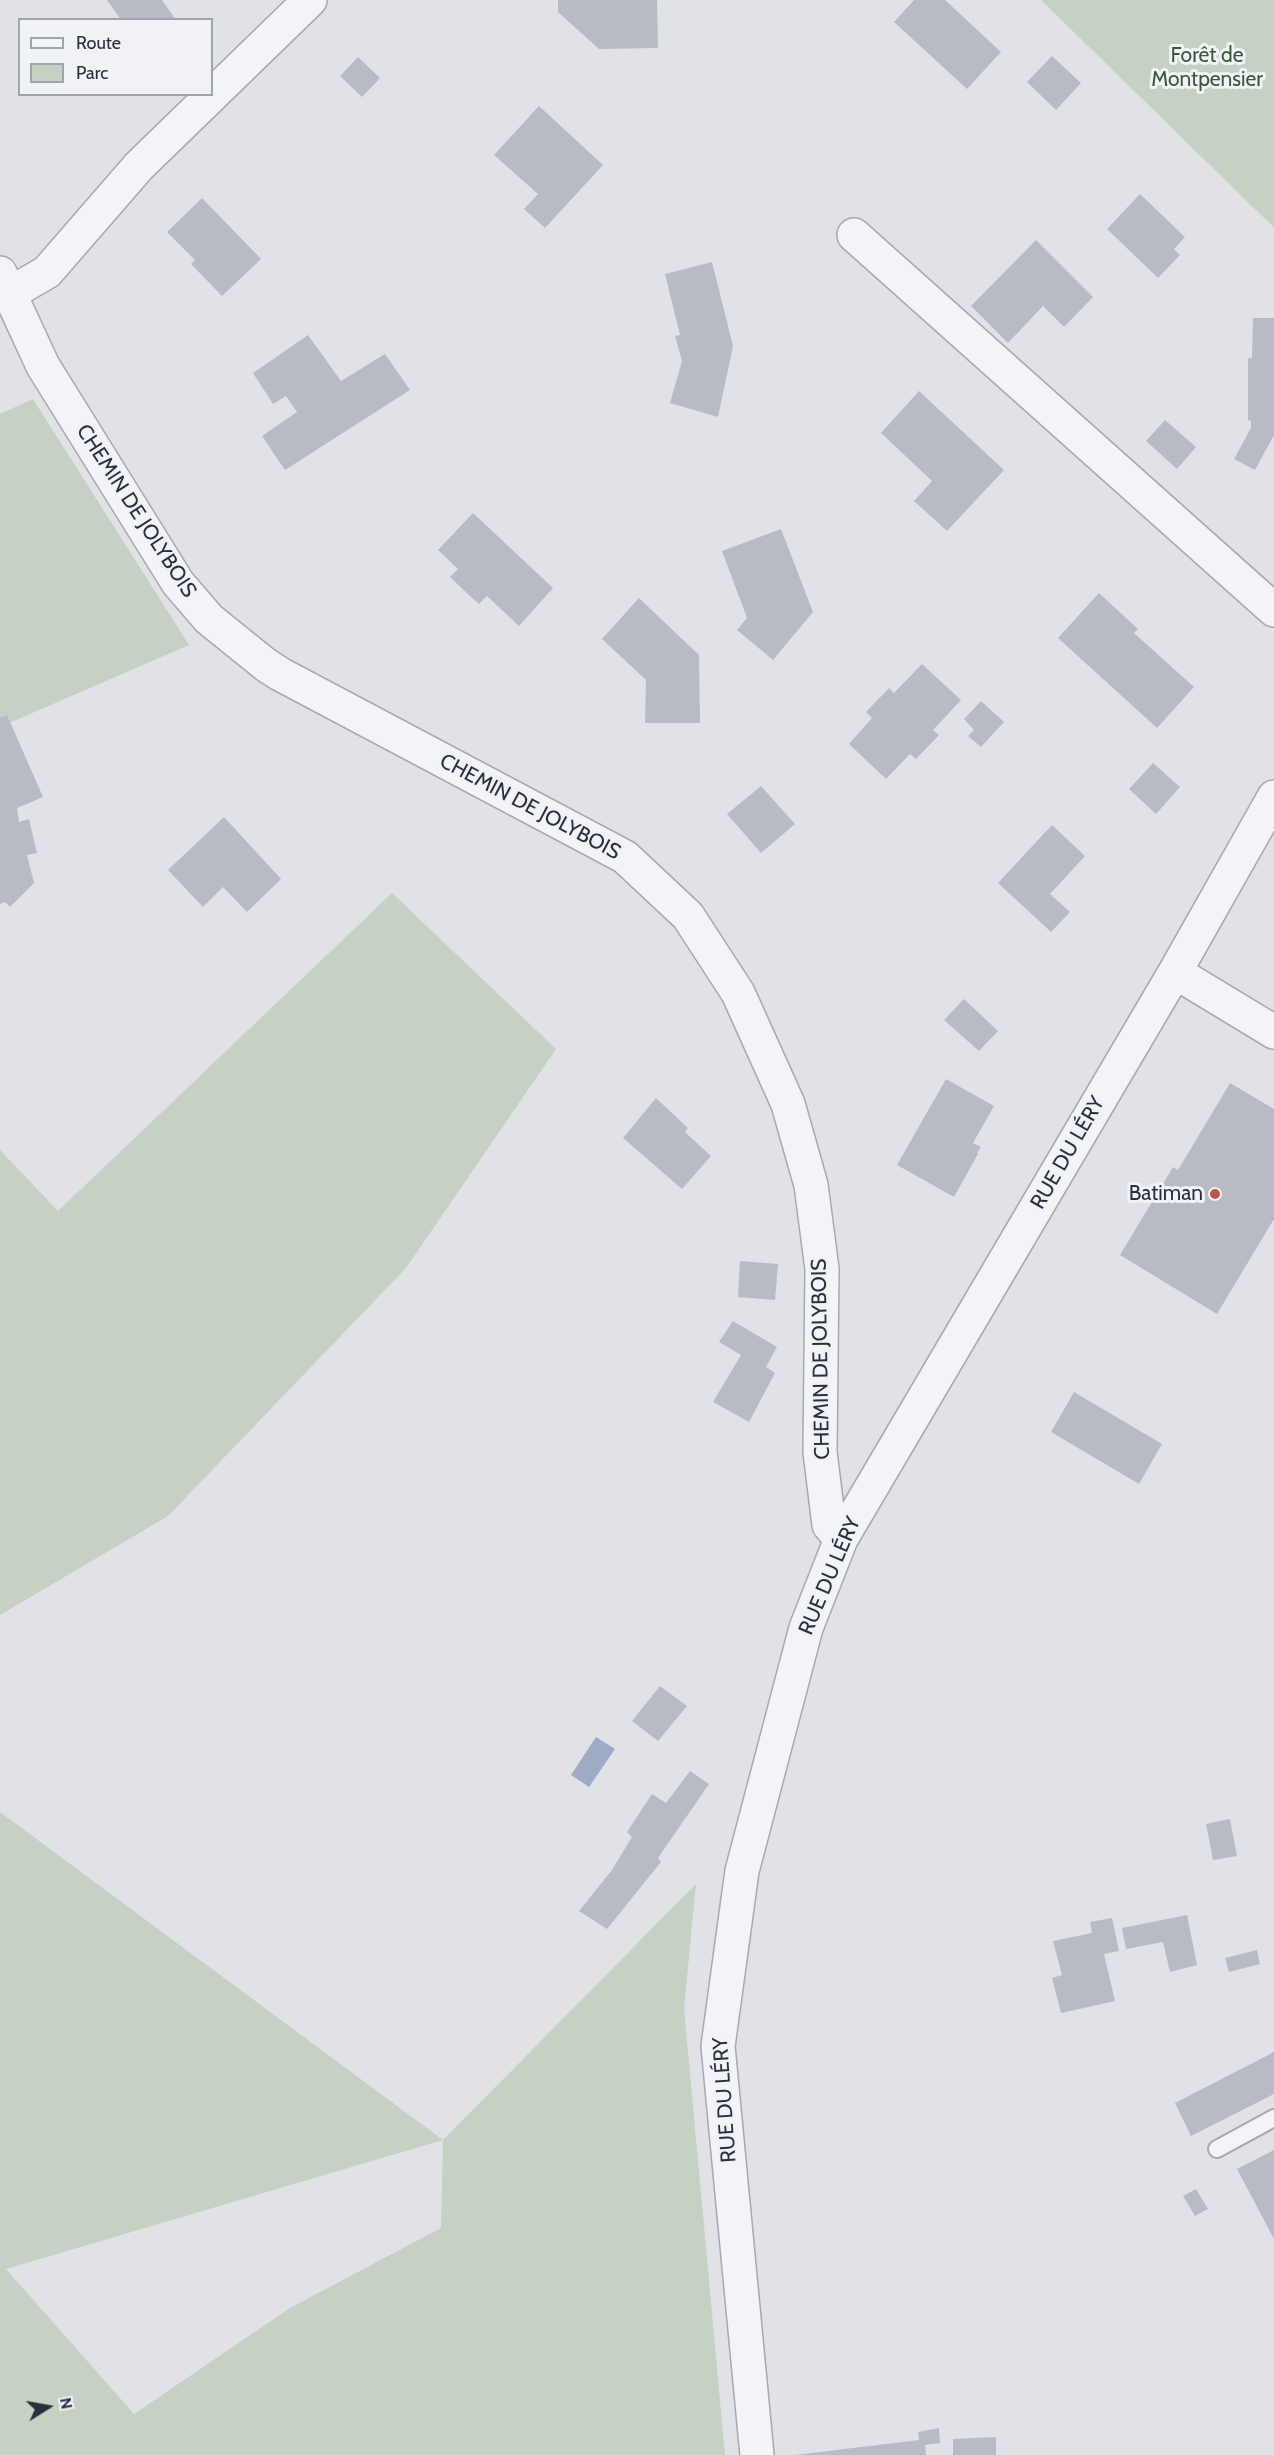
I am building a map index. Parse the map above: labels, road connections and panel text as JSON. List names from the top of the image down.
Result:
{
  "streets": {
    "street": ["CHEMIN DE JOLYBOIS", "RUE DU LÉRY"]
  },
  "crossings": [
    ["CHEMIN DE JOLYBOIS", "RUE DU LÉRY"]
  ],
  "parks": ["Forêt de Montpensier"],
  "places": ["Batiman"],
  "legend": ["Route", "Parc"],
  "north": "right"
}
